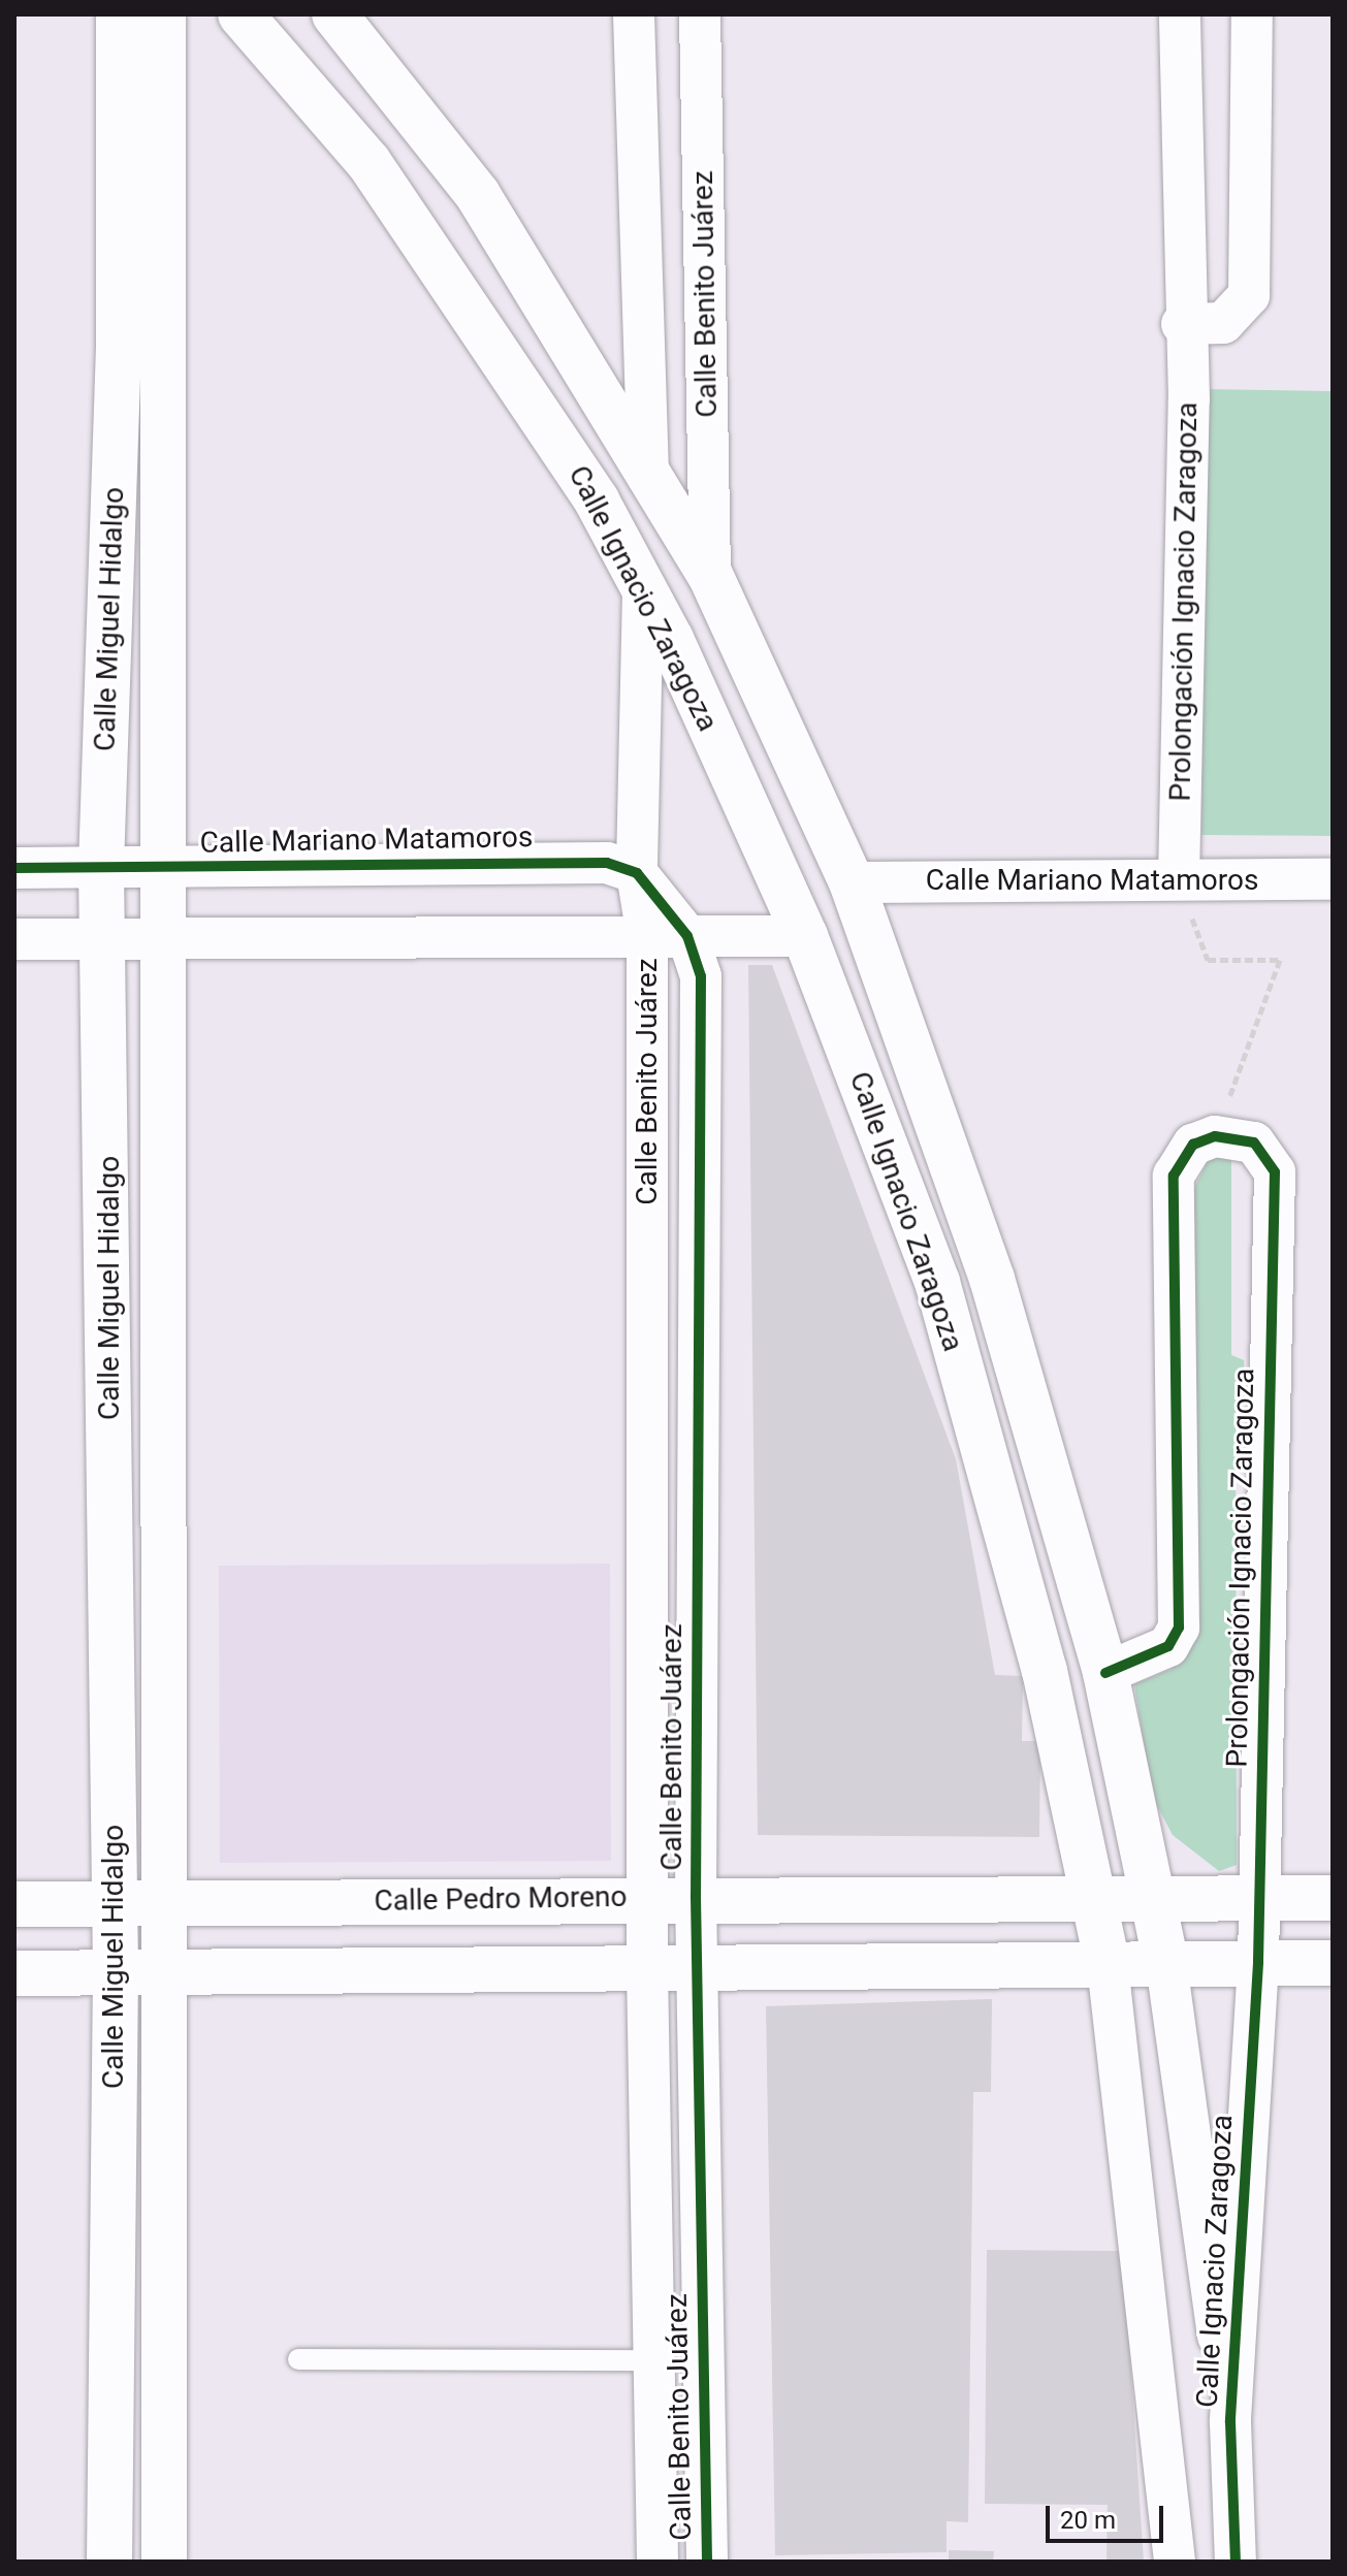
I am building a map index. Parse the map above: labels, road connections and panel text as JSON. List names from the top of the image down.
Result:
{
  "streets": {
    "main road": ["Calle Ignacio Zaragoza", "Calle Miguel Hidalgo", "Calle Pedro Moreno"],
    "street": ["Calle Benito Juárez", "Prolongación Ignacio Zaragoza", "Calle Mariano Matamoros"]
  },
  "crossings": [
    ["Calle Benito Juárez", "Calle Ignacio Zaragoza"],
    ["Calle Benito Juárez", "Calle Mariano Matamoros"],
    ["Calle Benito Juárez", "Calle Pedro Moreno"],
    ["Calle Ignacio Zaragoza", "Prolongación Ignacio Zaragoza"],
    ["Calle Ignacio Zaragoza", "Calle Mariano Matamoros"],
    ["Calle Ignacio Zaragoza", "Calle Pedro Moreno"],
    ["Prolongación Ignacio Zaragoza", "Calle Mariano Matamoros"],
    ["Prolongación Ignacio Zaragoza", "Calle Pedro Moreno"],
    ["Calle Miguel Hidalgo", "Calle Mariano Matamoros"],
    ["Calle Miguel Hidalgo", "Calle Pedro Moreno"]
  ],
  "scale_bar": "20 m"
}
